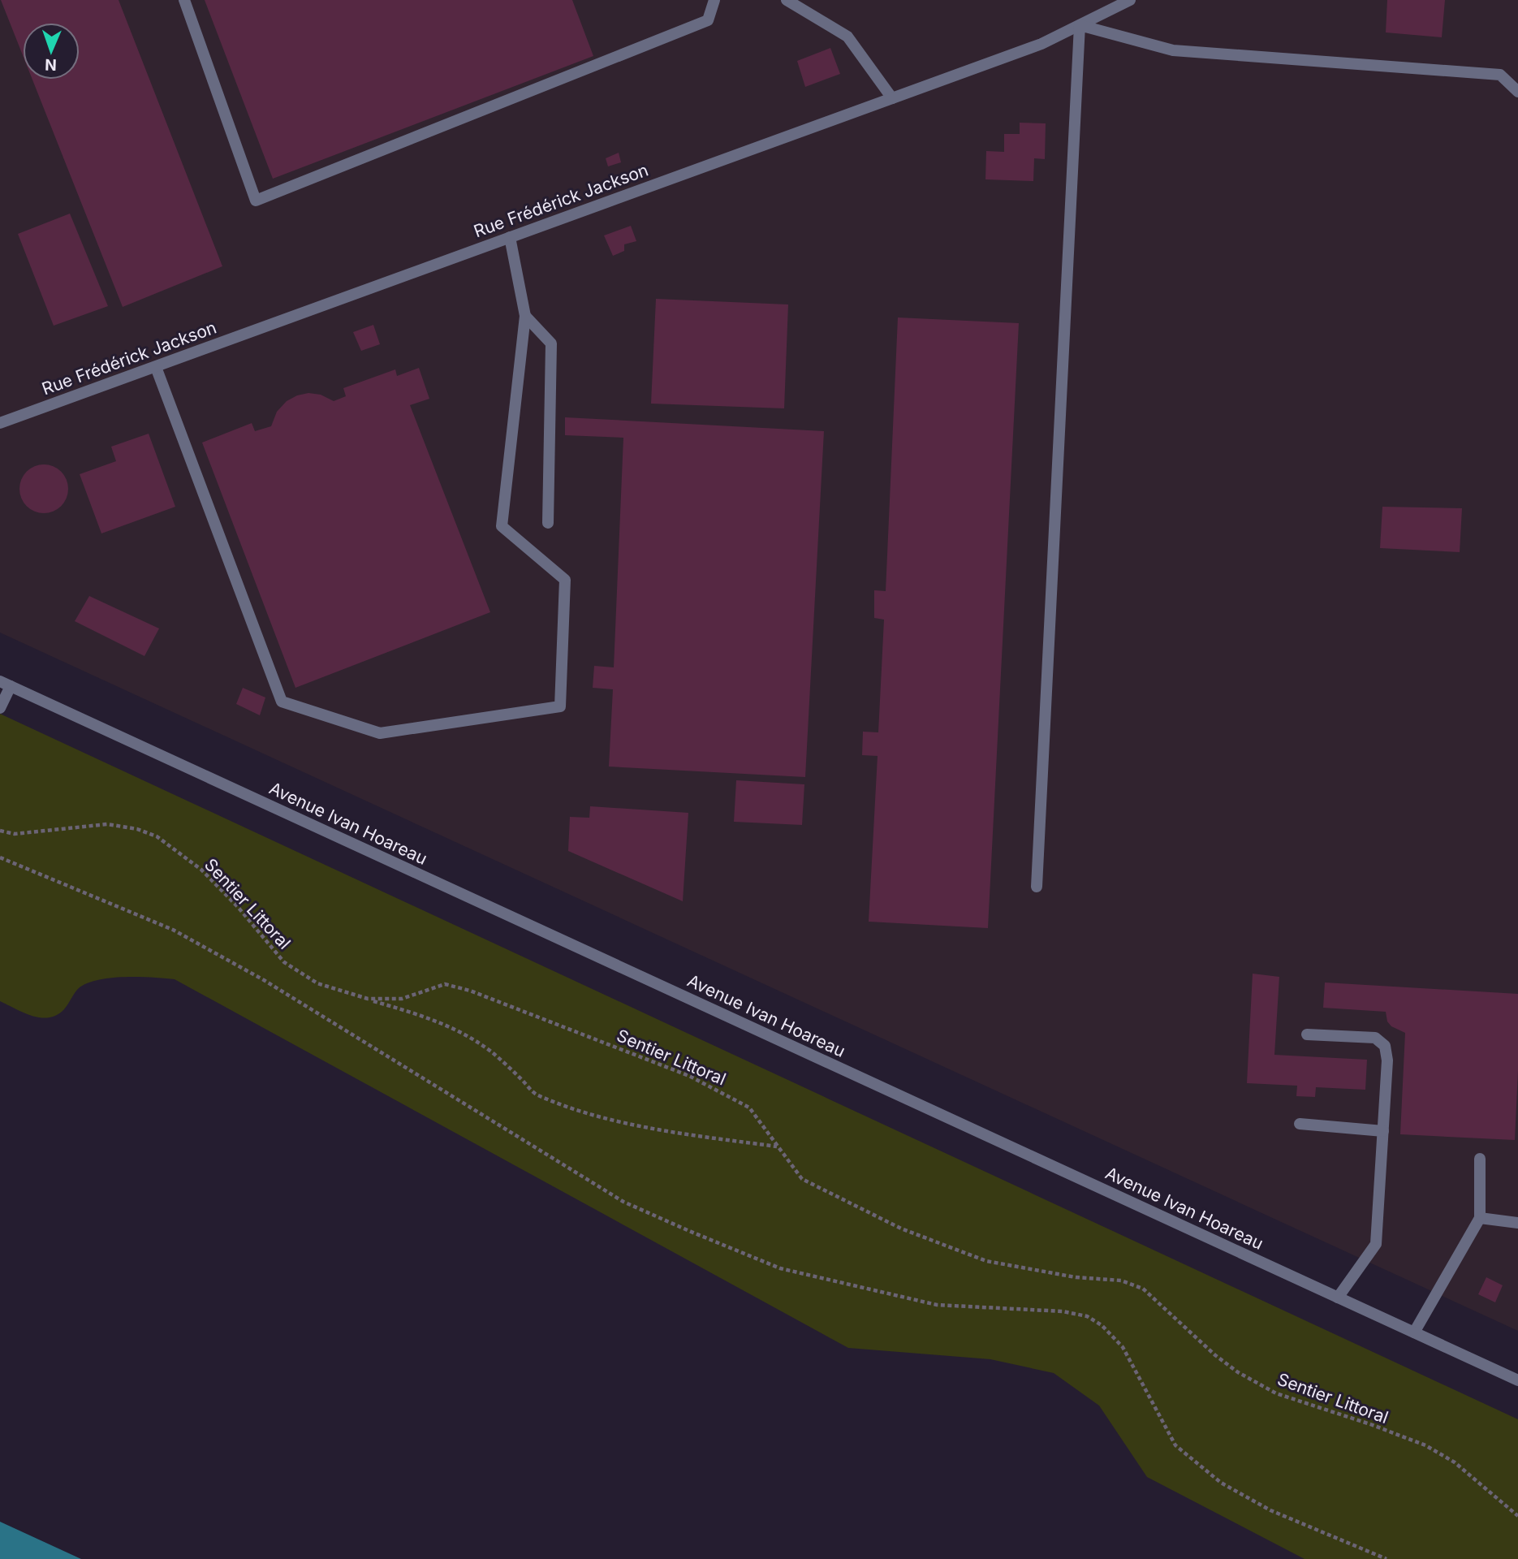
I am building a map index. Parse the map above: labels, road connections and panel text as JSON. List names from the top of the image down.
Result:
{
  "streets": {
    "street": ["Rue Frédérick Jackson", "Avenue Ivan Hoareau"],
    "path": ["Sentier Littoral"]
  },
  "north": "bottom"
}
